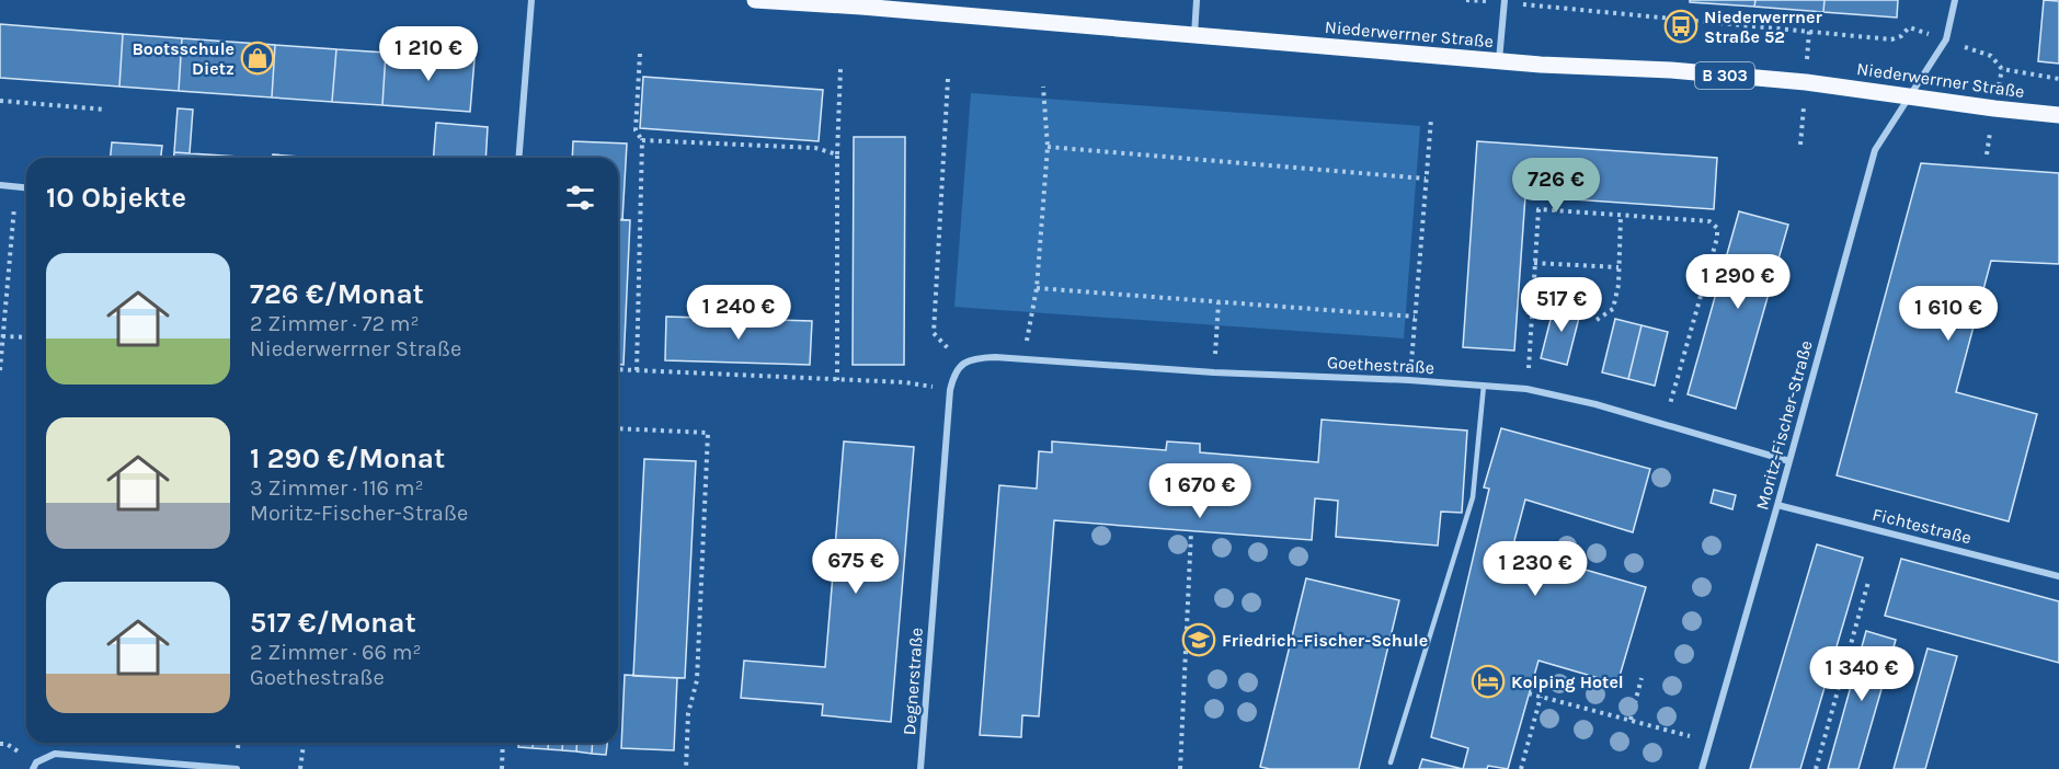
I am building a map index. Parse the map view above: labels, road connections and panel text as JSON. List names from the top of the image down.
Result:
{
  "streets": {
    "main road": ["Niederwerrner Straße", "B 303"],
    "street": [
      "Goethestraße",
      "Moritz-Fischer-Straße",
      "Fichtestraße",
      "Degnerstraße"
    ]
  },
  "crossings": [
    ["Niederwerrner Straße", "Moritz-Fischer-Straße"],
    ["Goethestraße", "Moritz-Fischer-Straße"],
    ["Goethestraße", "Degnerstraße"],
    ["Moritz-Fischer-Straße", "Fichtestraße"]
  ],
  "places": {
    "bus stop": ["Niederwerrner Straße 52"],
    "shop": ["Bootsschule Dietz"],
    "school or university": ["Friedrich-Fischer-Schule"],
    "hotel": ["Kolping Hotel"]
  },
  "page": {
    "price": [
      "1 210 €",
      "726 €",
      "1 290 €",
      "517 €",
      "1 240 €",
      "1 610 €",
      "1 670 €",
      "675 €",
      "1 230 €",
      "1 340 €"
    ],
    "heading": "10 Objekte",
    "list": [
      {
        "name": "726 €/Monat",
        "note": "2 Zimmer · 72 m² · Niederwerrner Straße"
      },
      {
        "name": "1 290 €/Monat",
        "note": "3 Zimmer · 116 m² · Moritz-Fischer-Straße"
      },
      {
        "name": "517 €/Monat",
        "note": "2 Zimmer · 66 m² · Goethestraße"
      }
    ]
  }
}
